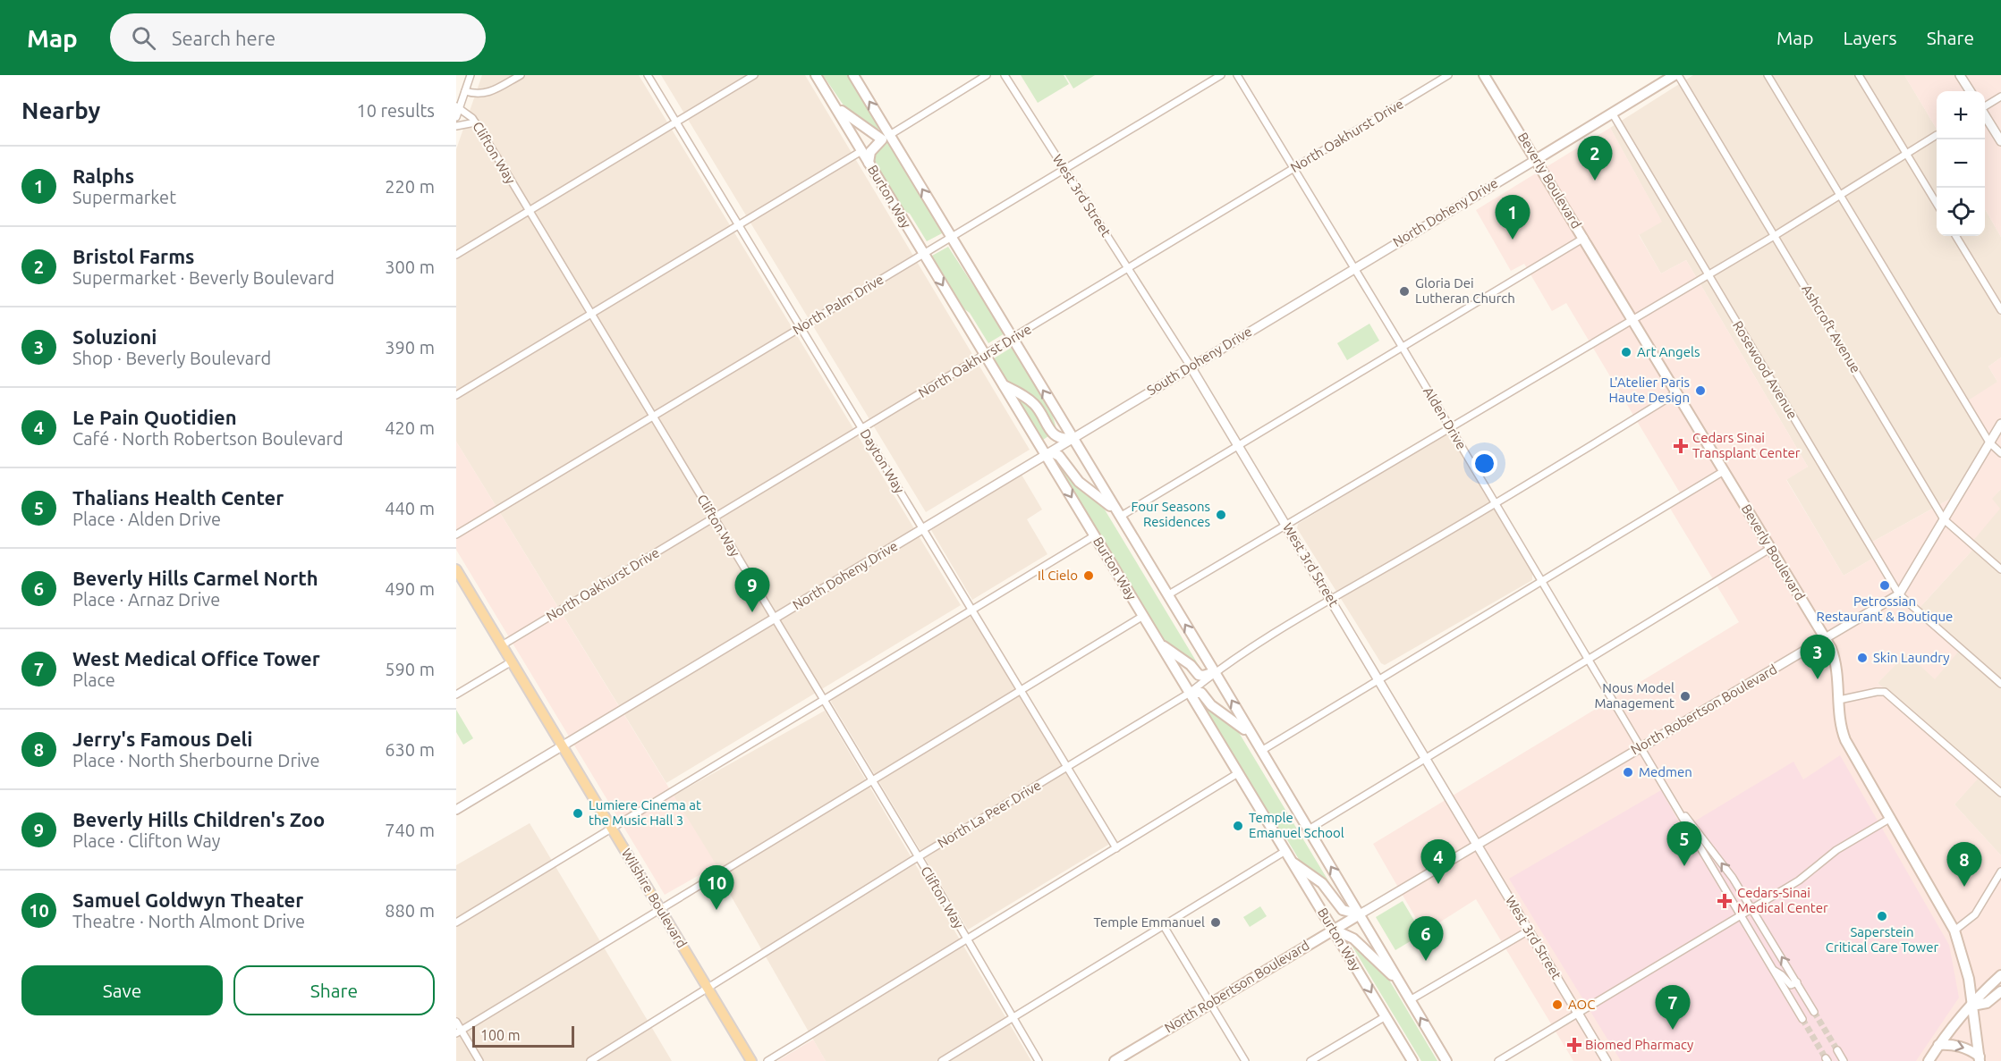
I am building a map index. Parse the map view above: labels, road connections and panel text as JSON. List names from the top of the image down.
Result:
{
  "streets": {
    "main road": [
      "Beverly Boulevard",
      "Burton Way",
      "North Doheny Drive",
      "North Robertson Boulevard",
      "Wilshire Boulevard"
    ],
    "street": [
      "North Oakhurst Drive",
      "Clifton Way",
      "West 3rd Street",
      "North Palm Drive",
      "Ashcroft Avenue",
      "South Doheny Drive",
      "Rosewood Avenue",
      "Alden Drive",
      "Dayton Way",
      "North La Peer Drive"
    ]
  },
  "crossings": [
    ["North Oakhurst Drive", "Clifton Way"],
    ["North Oakhurst Drive", "West 3rd Street"],
    ["North Oakhurst Drive", "Burton Way"],
    ["North Oakhurst Drive", "Alden Drive"],
    ["North Oakhurst Drive", "Dayton Way"],
    ["North Oakhurst Drive", "Wilshire Boulevard"],
    ["Clifton Way", "North Doheny Drive"],
    ["Clifton Way", "North Palm Drive"],
    ["Clifton Way", "North La Peer Drive"],
    ["Beverly Boulevard", "North Doheny Drive"],
    ["Beverly Boulevard", "North Robertson Boulevard"],
    ["West 3rd Street", "North Palm Drive"],
    ["West 3rd Street", "South Doheny Drive"],
    ["West 3rd Street", "North Robertson Boulevard"],
    ["West 3rd Street", "North La Peer Drive"],
    ["Burton Way", "North Doheny Drive"],
    ["Burton Way", "North Palm Drive"],
    ["Burton Way", "South Doheny Drive"],
    ["Burton Way", "North Robertson Boulevard"],
    ["Burton Way", "North La Peer Drive"],
    ["North Doheny Drive", "Ashcroft Avenue"],
    ["North Doheny Drive", "South Doheny Drive"],
    ["North Doheny Drive", "Rosewood Avenue"],
    ["North Doheny Drive", "Alden Drive"],
    ["North Doheny Drive", "Dayton Way"],
    ["North Doheny Drive", "Wilshire Boulevard"],
    ["North Palm Drive", "Dayton Way"],
    ["Ashcroft Avenue", "North Robertson Boulevard"],
    ["South Doheny Drive", "Alden Drive"],
    ["Rosewood Avenue", "North Robertson Boulevard"],
    ["Alden Drive", "North Robertson Boulevard"],
    ["Alden Drive", "North La Peer Drive"],
    ["Dayton Way", "North La Peer Drive"],
    ["North La Peer Drive", "Wilshire Boulevard"]
  ],
  "places": {
    "other": [
      "Gloria Dei Lutheran Church",
      "Art Angels",
      "L'Atelier Paris Haute Design",
      "Four Seasons Residences",
      "Il Cielo",
      "Petrossian Restaurant & Boutique",
      "Skin Laundry",
      "Nous Model Management",
      "Medmen",
      "Lumiere Cinema at the Music Hall 3",
      "Temple Emanuel School",
      "Saperstein Critical Care Tower",
      "Temple Emmanuel",
      "AOC"
    ],
    "health": ["Cedars Sinai Transplant Center", "Cedars-Sinai Medical Center", "Biomed Pharmacy"]
  },
  "scale_bar": "100 m",
  "page": {
    "header": "Map",
    "search": "Search here",
    "nav": ["Map", "Layers", "Share"],
    "heading": ["Nearby", "10 results"],
    "map_buttons": ["+", "−"],
    "pins": [
      "2",
      "1",
      "9",
      "3",
      "5",
      "4",
      "8",
      "10",
      "6",
      "7"
    ],
    "list": [
      {
        "mark": "1",
        "name": "Ralphs",
        "note": "Supermarket",
        "value": "220 m"
      },
      {
        "mark": "2",
        "name": "Bristol Farms",
        "note": "Supermarket · Beverly Boulevard",
        "value": "300 m"
      },
      {
        "mark": "3",
        "name": "Soluzioni",
        "note": "Shop · Beverly Boulevard",
        "value": "390 m"
      },
      {
        "mark": "4",
        "name": "Le Pain Quotidien",
        "note": "Café · North Robertson Boulevard",
        "value": "420 m"
      },
      {
        "mark": "5",
        "name": "Thalians Health Center",
        "note": "Place · Alden Drive",
        "value": "440 m"
      },
      {
        "mark": "6",
        "name": "Beverly Hills Carmel North",
        "note": "Place · Arnaz Drive",
        "value": "490 m"
      },
      {
        "mark": "7",
        "name": "West Medical Office Tower",
        "note": "Place",
        "value": "590 m"
      },
      {
        "mark": "8",
        "name": "Jerry's Famous Deli",
        "note": "Place · North Sherbourne Drive",
        "value": "630 m"
      },
      {
        "mark": "9",
        "name": "Beverly Hills Children's Zoo",
        "note": "Place · Clifton Way",
        "value": "740 m"
      },
      {
        "mark": "10",
        "name": "Samuel Goldwyn Theater",
        "note": "Theatre · North Almont Drive",
        "value": "880 m"
      }
    ],
    "buttons": ["Save", "Share"],
    "scale": "100 m"
  }
}
